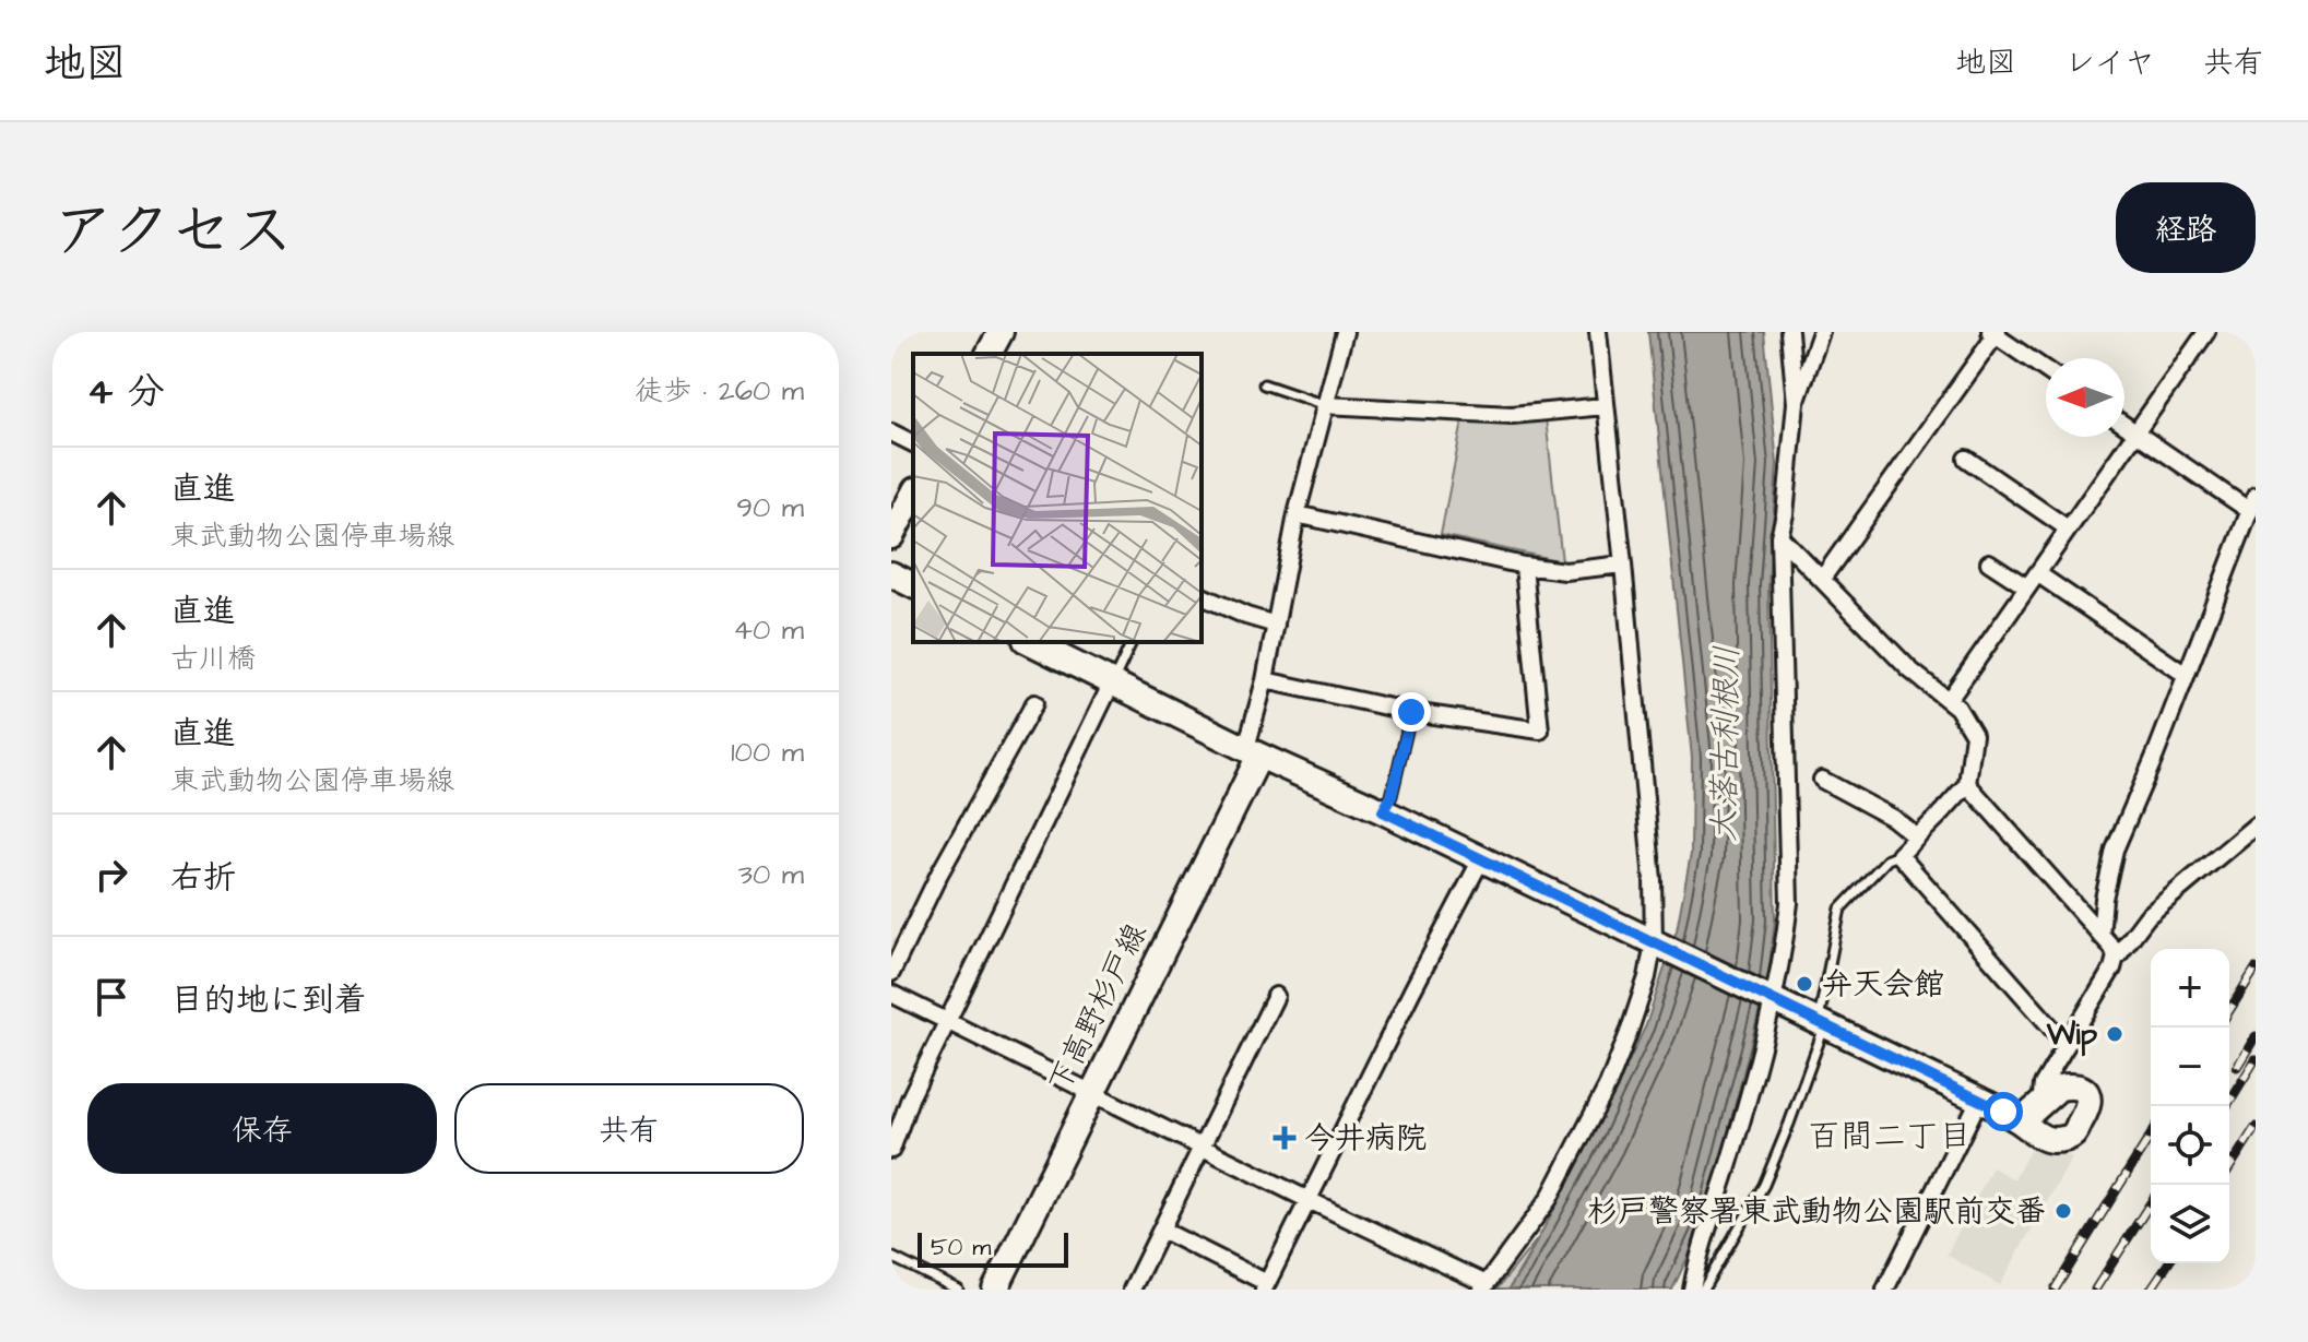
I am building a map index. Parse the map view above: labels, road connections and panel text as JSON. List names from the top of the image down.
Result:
{
  "streets": {
    "main road": ["下高野杉戸線"]
  },
  "districts": ["百間二丁目"],
  "water": ["大落古利根川"],
  "places": {
    "other": ["弁天会館", "Wip", "杉戸警察署東武動物公園駅前交番"],
    "health": ["今井病院"]
  },
  "scale_bar": "50 m",
  "north": "left",
  "page": {
    "header": "地図",
    "nav": ["地図", "レイヤ", "共有"],
    "title": "アクセス",
    "buttons": [
      "経路",
      ["保存", "共有"]
    ],
    "heading": ["4 分", "徒歩 · 260 m"],
    "list": [
      ["直進", "東武動物公園停車場線", "90 m"],
      ["直進", "古川橋", "40 m"],
      ["直進", "東武動物公園停車場線", "100 m"],
      ["右折", "30 m"],
      "目的地に到着"
    ],
    "map_buttons": ["+", "−"],
    "scale": "50 m"
  }
}
